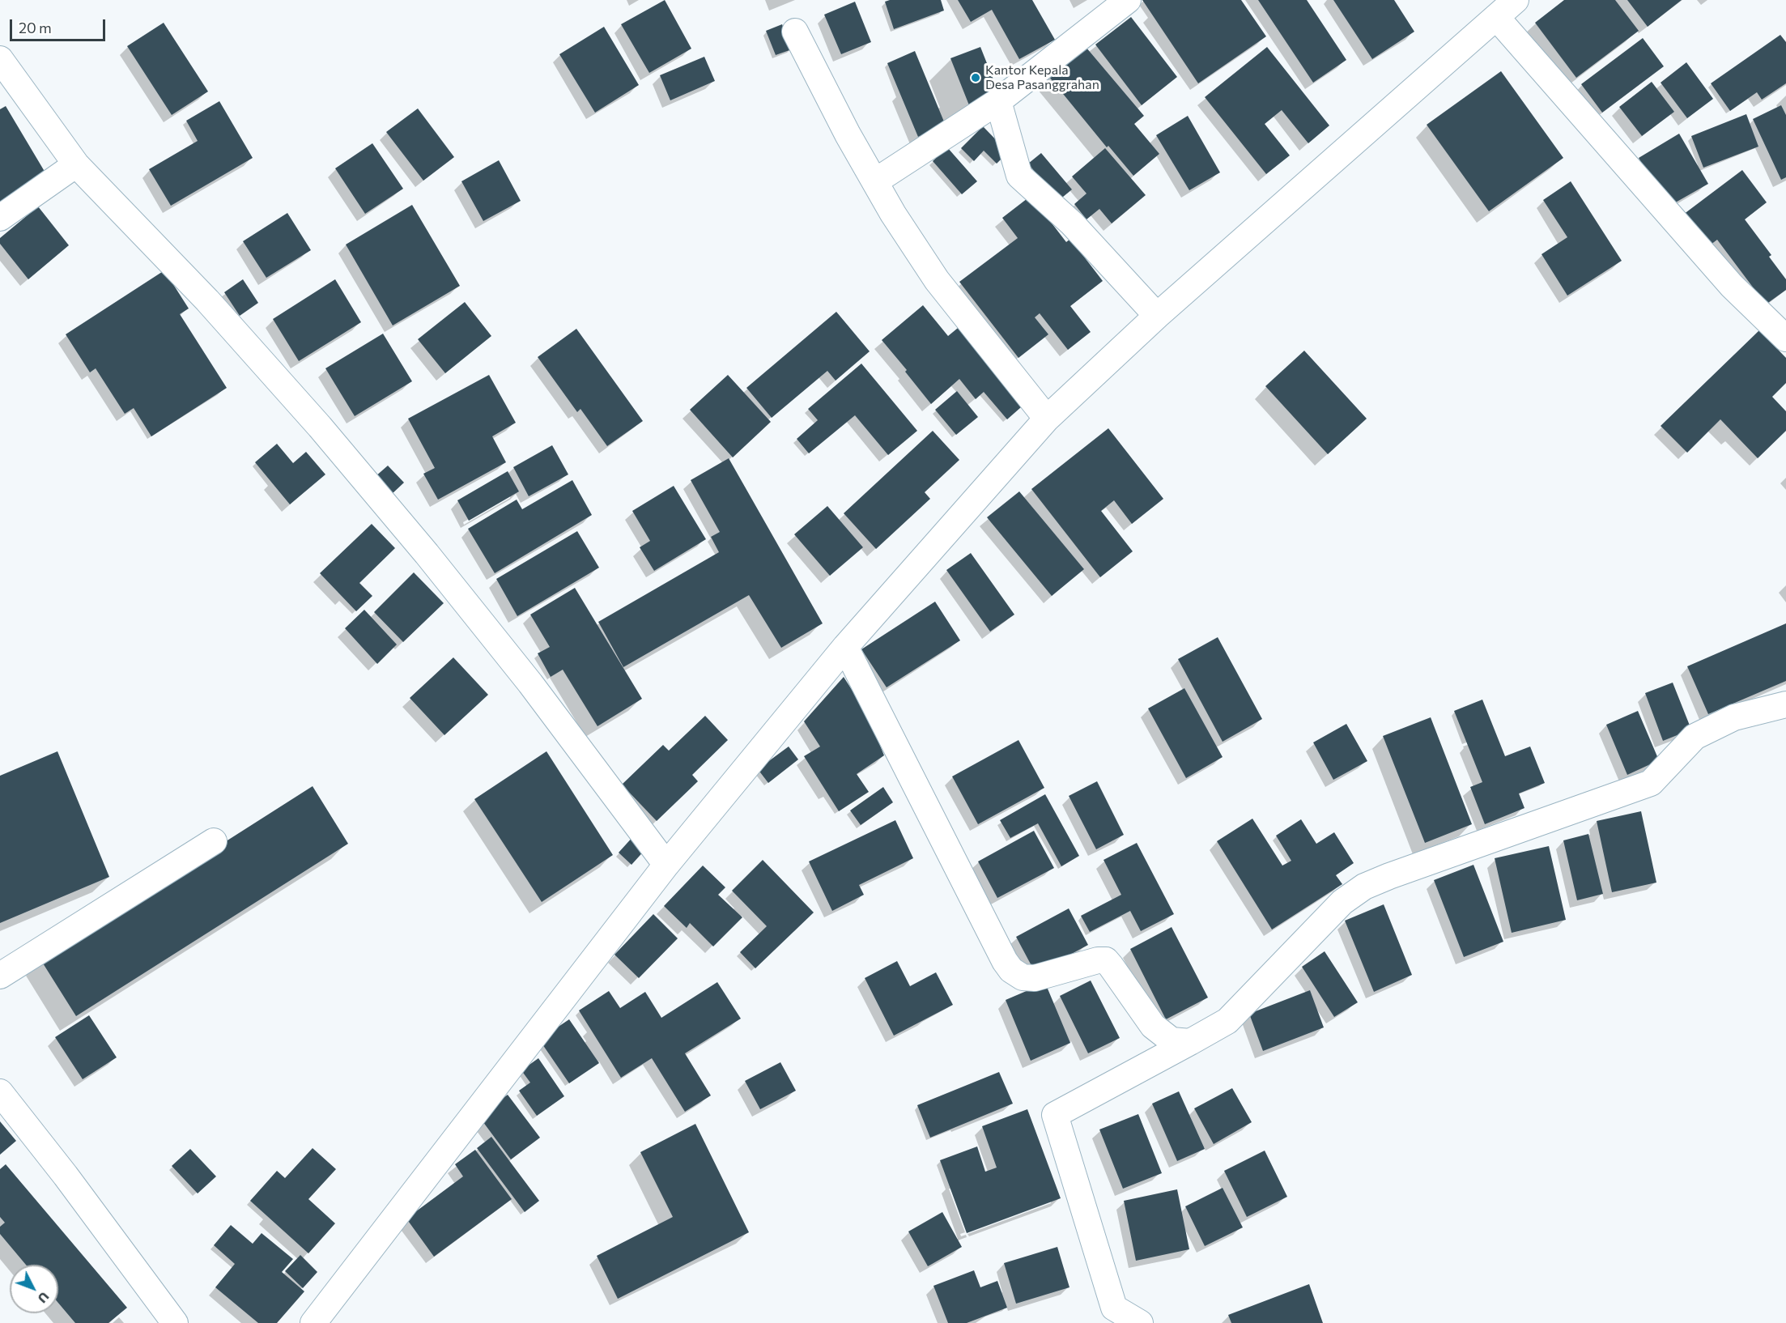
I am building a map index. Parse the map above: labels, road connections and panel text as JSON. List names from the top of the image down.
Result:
{
  "places": ["Kantor Kepala Desa Pasanggrahan"],
  "scale_bar": "20 m",
  "north": "bottom right"
}
